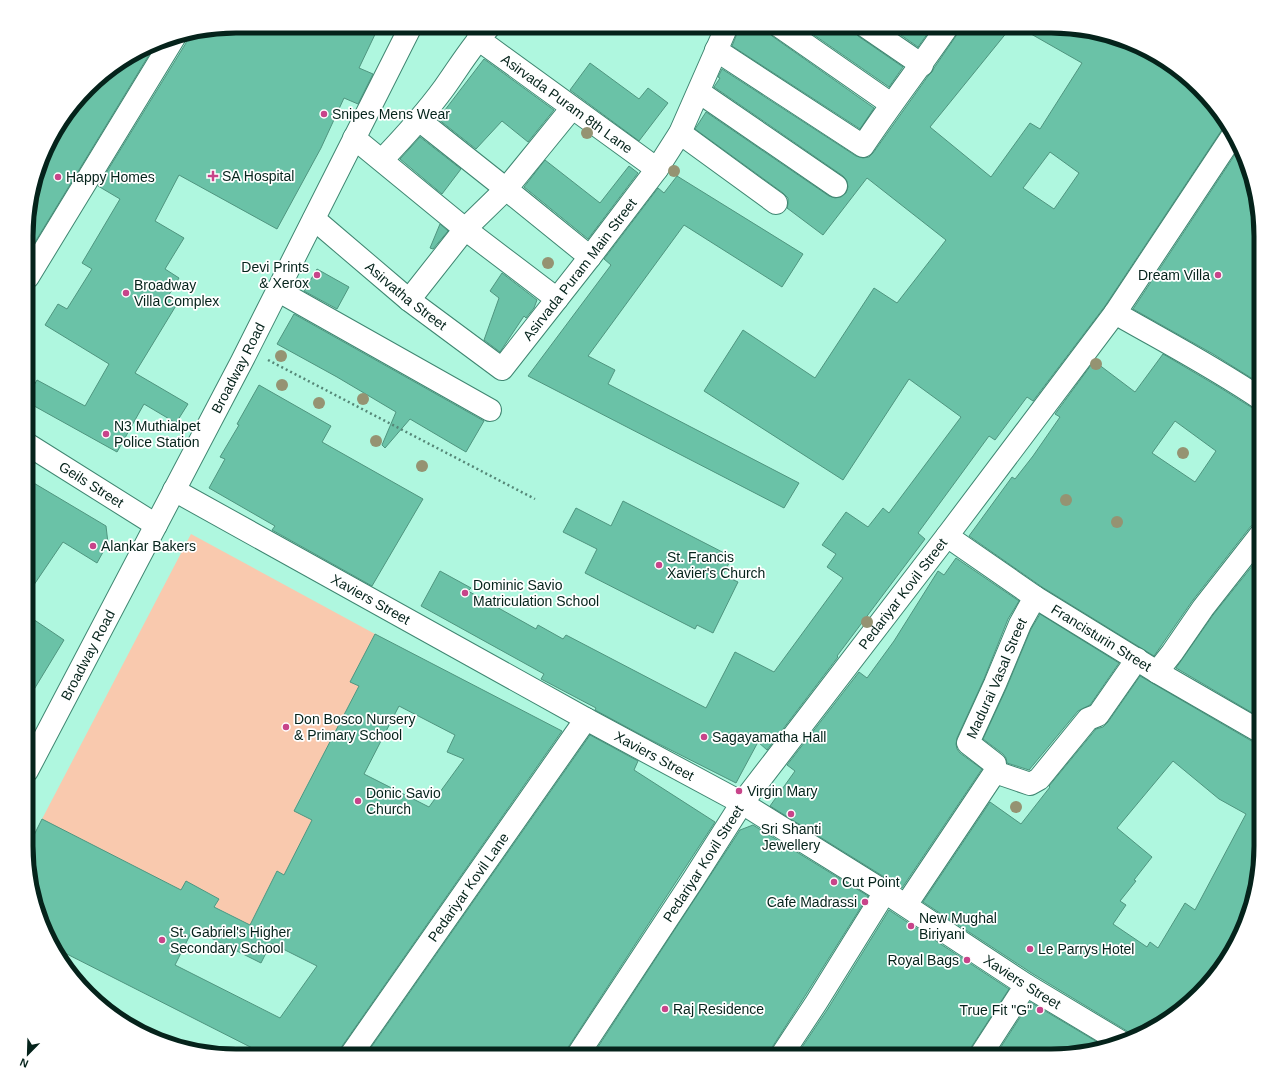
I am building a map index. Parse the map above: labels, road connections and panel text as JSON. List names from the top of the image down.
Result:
{
  "streets": {
    "street": [
      "Asirvada Puram 8th Lane",
      "Asirvada Puram Main Street",
      "Asirvatha Street",
      "Broadway Road",
      "Geils Street",
      "Pedariyar Kovil Street",
      "Xaviers Street",
      "Francisturin Street",
      "Madurai Vasal Street",
      "Pedariyar Kovil Lane"
    ]
  },
  "crossings": [
    ["Asirvada Puram 8th Lane", "Asirvada Puram Main Street"],
    ["Asirvada Puram Main Street", "Asirvatha Street"],
    ["Asirvatha Street", "Broadway Road"],
    ["Broadway Road", "Geils Street"],
    ["Broadway Road", "Xaviers Street"],
    ["Pedariyar Kovil Street", "Xaviers Street"],
    ["Pedariyar Kovil Street", "Francisturin Street"],
    ["Xaviers Street", "Pedariyar Kovil Lane"],
    ["Francisturin Street", "Madurai Vasal Street"]
  ],
  "places": {
    "other": [
      "Snipes Mens Wear",
      "Happy Homes",
      "Devi Prints & Xerox",
      "Dream Villa",
      "Broadway Villa Complex",
      "N3 Muthialpet Police Station",
      "Alankar Bakers",
      "St. Francis Xavier's Church",
      "Dominic Savio Matriculation School",
      "Don Bosco Nursery & Primary School",
      "Sagayamatha Hall",
      "Virgin Mary",
      "Donic Savio Church",
      "Sri Shanti Jewellery",
      "Cut Point",
      "Cafe Madrassi",
      "New Mughal Biriyani",
      "St. Gabriel's Higher Secondary School",
      "Le Parrys Hotel",
      "Royal Bags",
      "Raj Residence",
      "True Fit \"G\""
    ],
    "health": ["SA Hospital"]
  },
  "north": "bottom left"
}
